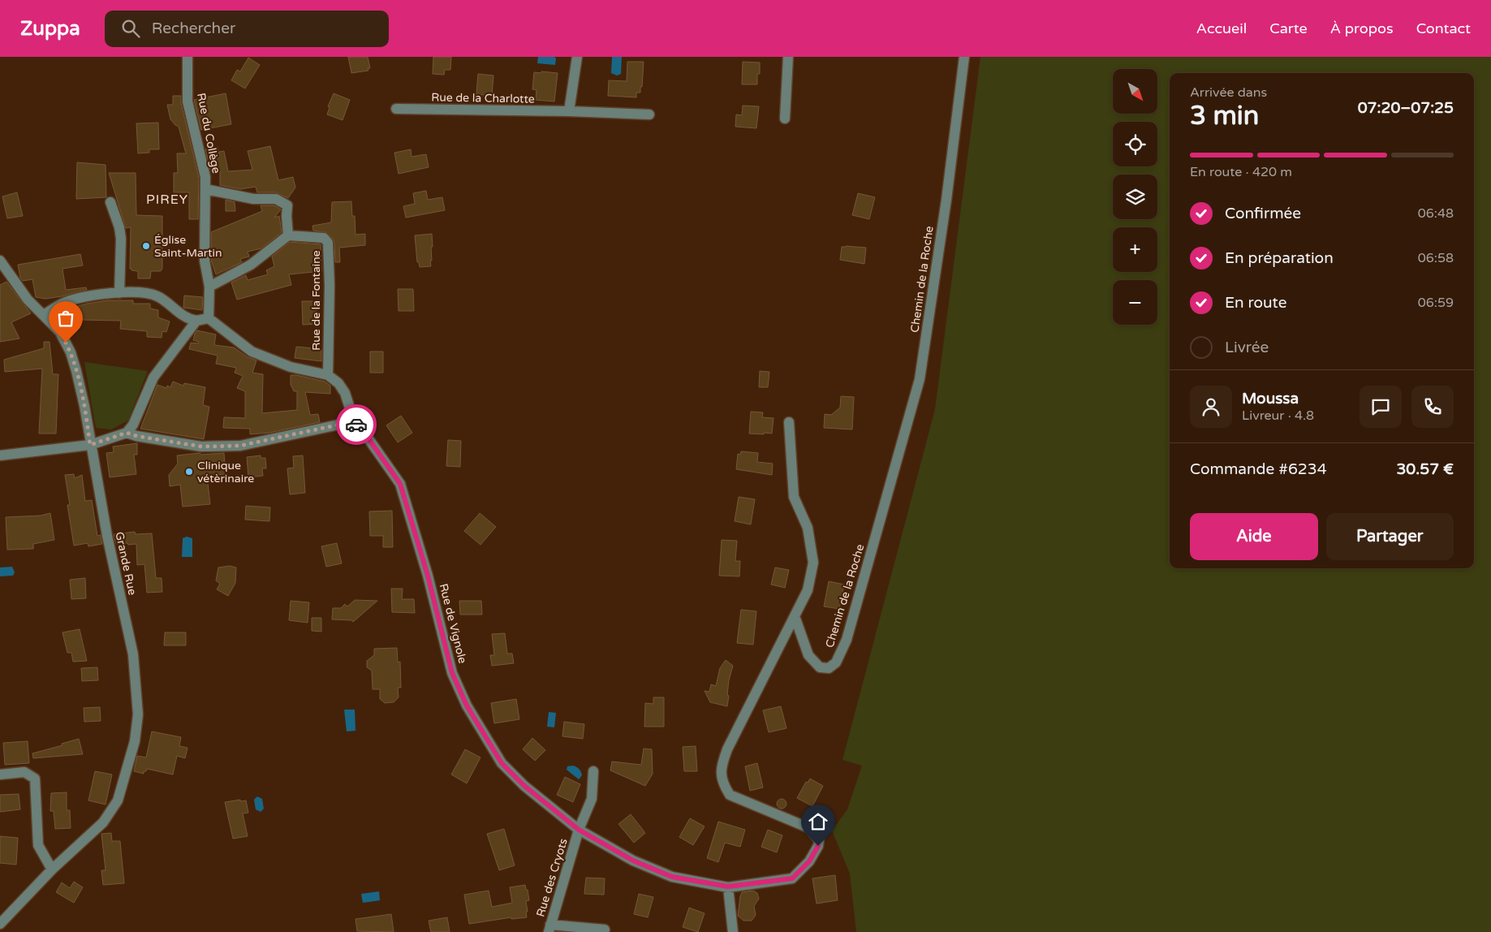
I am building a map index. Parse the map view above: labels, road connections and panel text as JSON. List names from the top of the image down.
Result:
{
  "streets": {
    "street": [
      "Rue de la Charlotte",
      "Rue du Collège",
      "Chemin de la Roche",
      "Rue de la Fontaine",
      "Grande Rue",
      "Rue de Vignole",
      "Rue des Cryots"
    ]
  },
  "crossings": [
    ["Rue de la Fontaine", "Rue de Vignole"],
    ["Rue de Vignole", "Rue des Cryots"]
  ],
  "districts": ["PIREY"],
  "places": ["Église Saint-Martin", "Clinique vétèrinaire"],
  "north": "bottom right",
  "page": {
    "header": "Zuppa",
    "search": "Rechercher",
    "nav": [
      "Accueil",
      "Carte",
      "À propos",
      "Contact"
    ],
    "map_buttons": ["+", "−"],
    "heading": ["3 min", "Arrivée dans", "07:20–07:25"],
    "panel": [
      "Moussa",
      "Livreur · 4.8",
      "Commande #6234",
      "30.57 €"
    ],
    "bar": "En route · 420 m",
    "list": [
      ["Confirmée", "06:48"],
      ["En préparation", "06:58"],
      ["En route", "06:59"],
      "Livrée"
    ],
    "buttons": ["Aide", "Partager"]
  }
}
